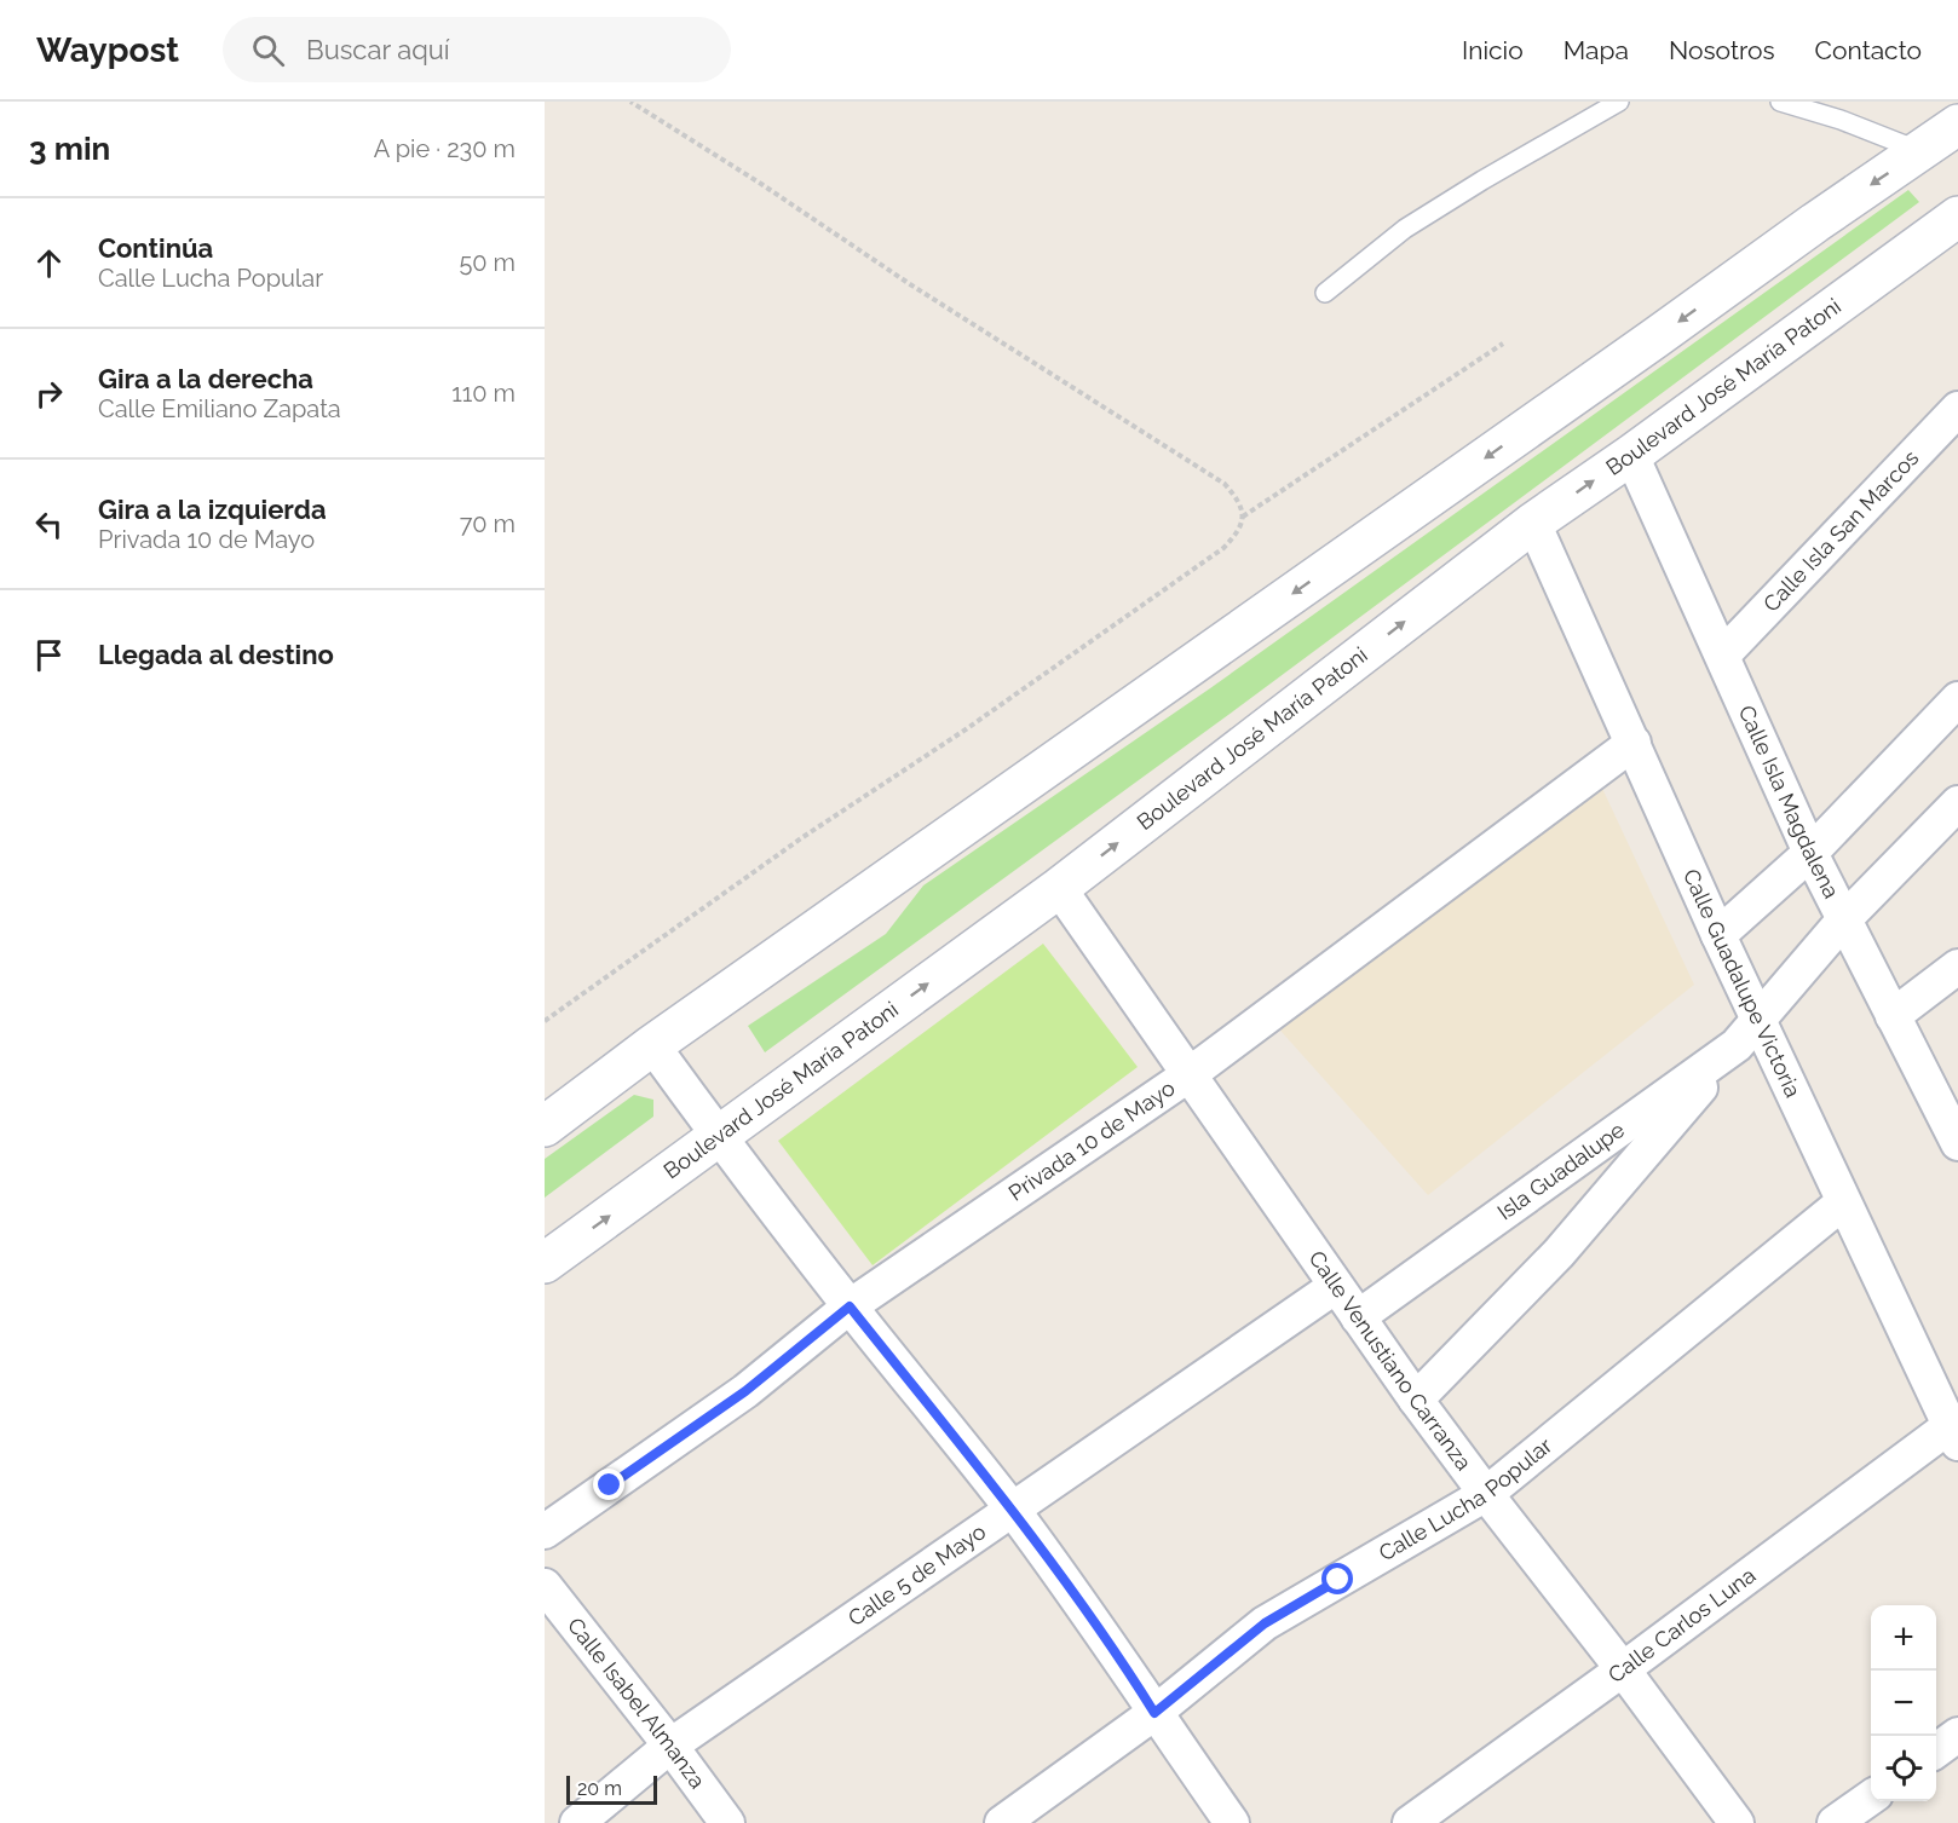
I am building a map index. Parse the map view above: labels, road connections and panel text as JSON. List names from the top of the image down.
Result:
{
  "streets": {
    "main road": ["Boulevard José María Patoni"],
    "street": [
      "Calle Isla San Marcos",
      "Calle Isla Magdalena",
      "Calle Guadalupe Victoria",
      "Privada 10 de Mayo",
      "Isla Guadalupe",
      "Calle Venustiano Carranza",
      "Calle Lucha Popular",
      "Calle 5 de Mayo",
      "Calle Carlos Luna",
      "Calle Isabel Almanza"
    ]
  },
  "crossings": [
    ["Boulevard José María Patoni", "Calle Isla Magdalena"],
    ["Boulevard José María Patoni", "Calle Guadalupe Victoria"],
    ["Boulevard José María Patoni", "Calle Venustiano Carranza"],
    ["Calle Isla San Marcos", "Calle Isla Magdalena"],
    ["Calle Guadalupe Victoria", "Privada 10 de Mayo"],
    ["Calle Guadalupe Victoria", "Isla Guadalupe"],
    ["Calle Guadalupe Victoria", "Calle Lucha Popular"],
    ["Calle Guadalupe Victoria", "Calle Carlos Luna"],
    ["Privada 10 de Mayo", "Calle Venustiano Carranza"],
    ["Isla Guadalupe", "Calle Venustiano Carranza"],
    ["Calle Venustiano Carranza", "Calle Lucha Popular"],
    ["Calle Venustiano Carranza", "Calle 5 de Mayo"],
    ["Calle Venustiano Carranza", "Calle Carlos Luna"],
    ["Calle 5 de Mayo", "Calle Isabel Almanza"]
  ],
  "scale_bar": "20 m",
  "page": {
    "header": "Waypost",
    "search": "Buscar aquí",
    "nav": [
      "Inicio",
      "Mapa",
      "Nosotros",
      "Contacto"
    ],
    "heading": ["3 min", "A pie · 230 m"],
    "list": [
      ["Continúa", "Calle Lucha Popular", "50 m"],
      ["Gira a la derecha", "Calle Emiliano Zapata", "110 m"],
      ["Gira a la izquierda", "Privada 10 de Mayo", "70 m"],
      "Llegada al destino"
    ],
    "map_buttons": ["+", "−"],
    "scale": "20 m"
  }
}
